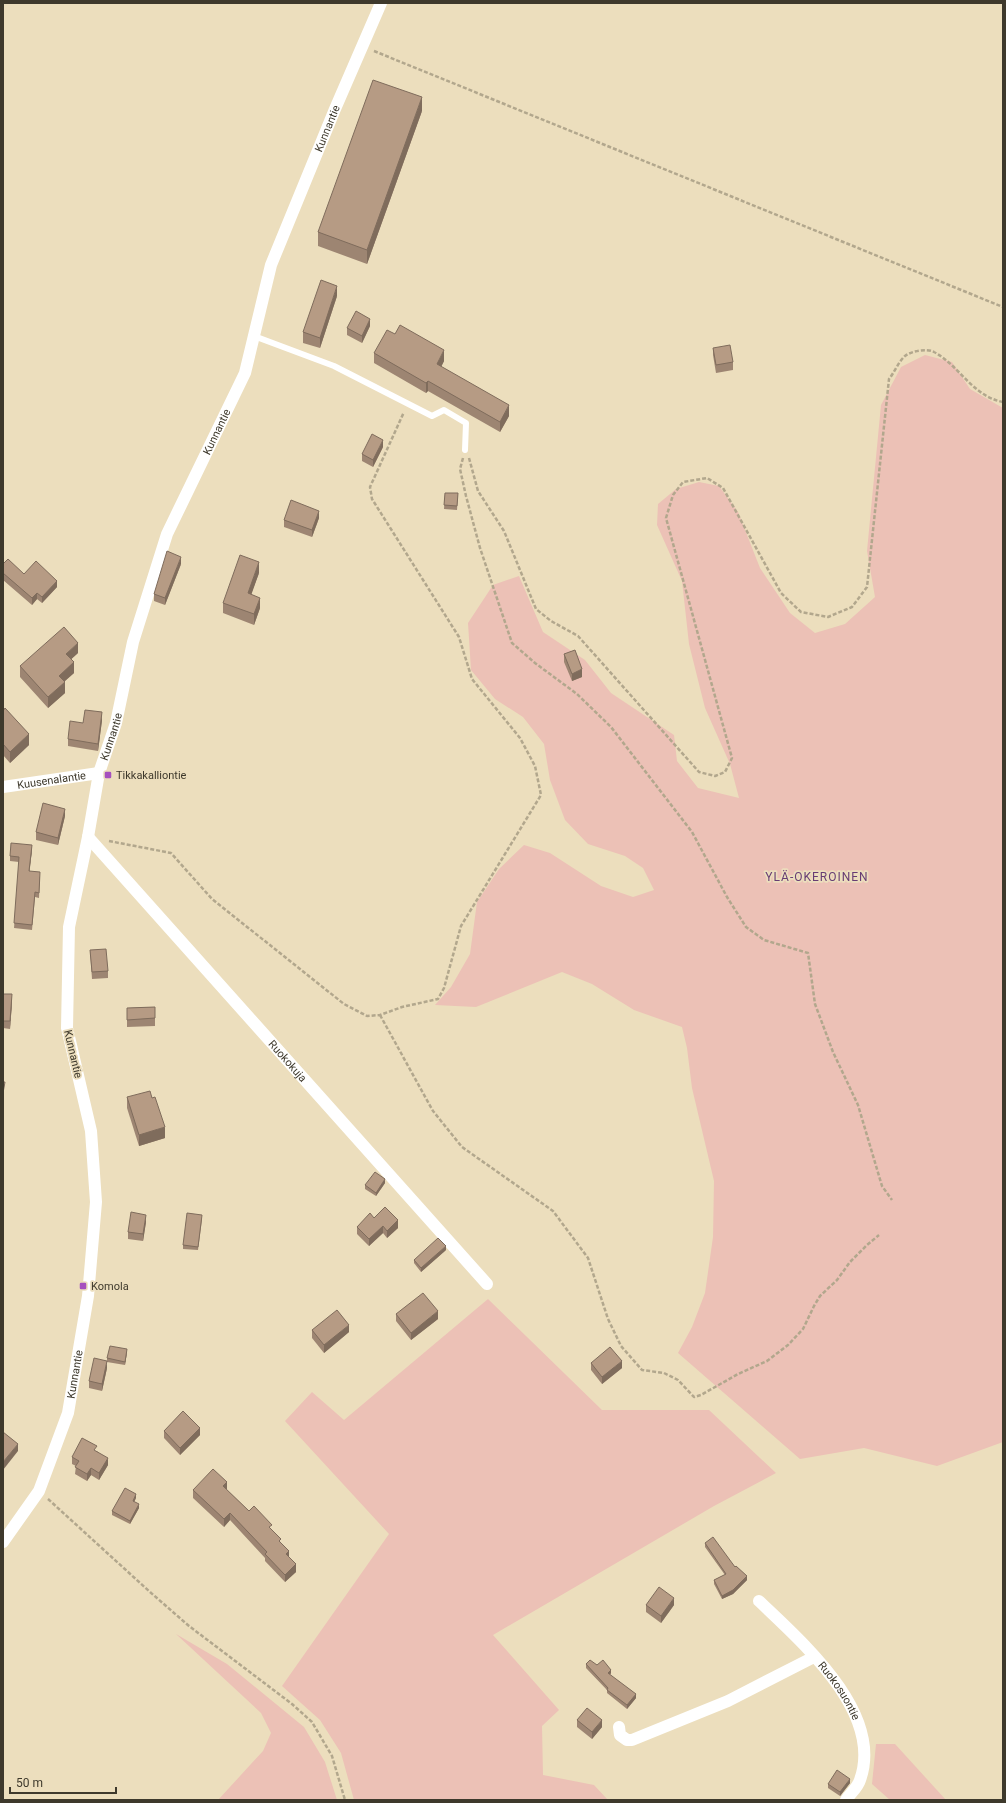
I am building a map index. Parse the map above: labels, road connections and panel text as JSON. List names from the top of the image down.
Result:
{
  "streets": {
    "street": [
      "Kunnantie",
      "Kuusenalantie",
      "Ruokokuja",
      "Ruokosuontie"
    ]
  },
  "crossings": [
    ["Kunnantie", "Kuusenalantie"],
    ["Kunnantie", "Ruokokuja"]
  ],
  "districts": ["YLÄ-OKEROINEN"],
  "places": {
    "transit": ["Tikkakalliontie", "Komola"]
  },
  "scale_bar": "50 m"
}
